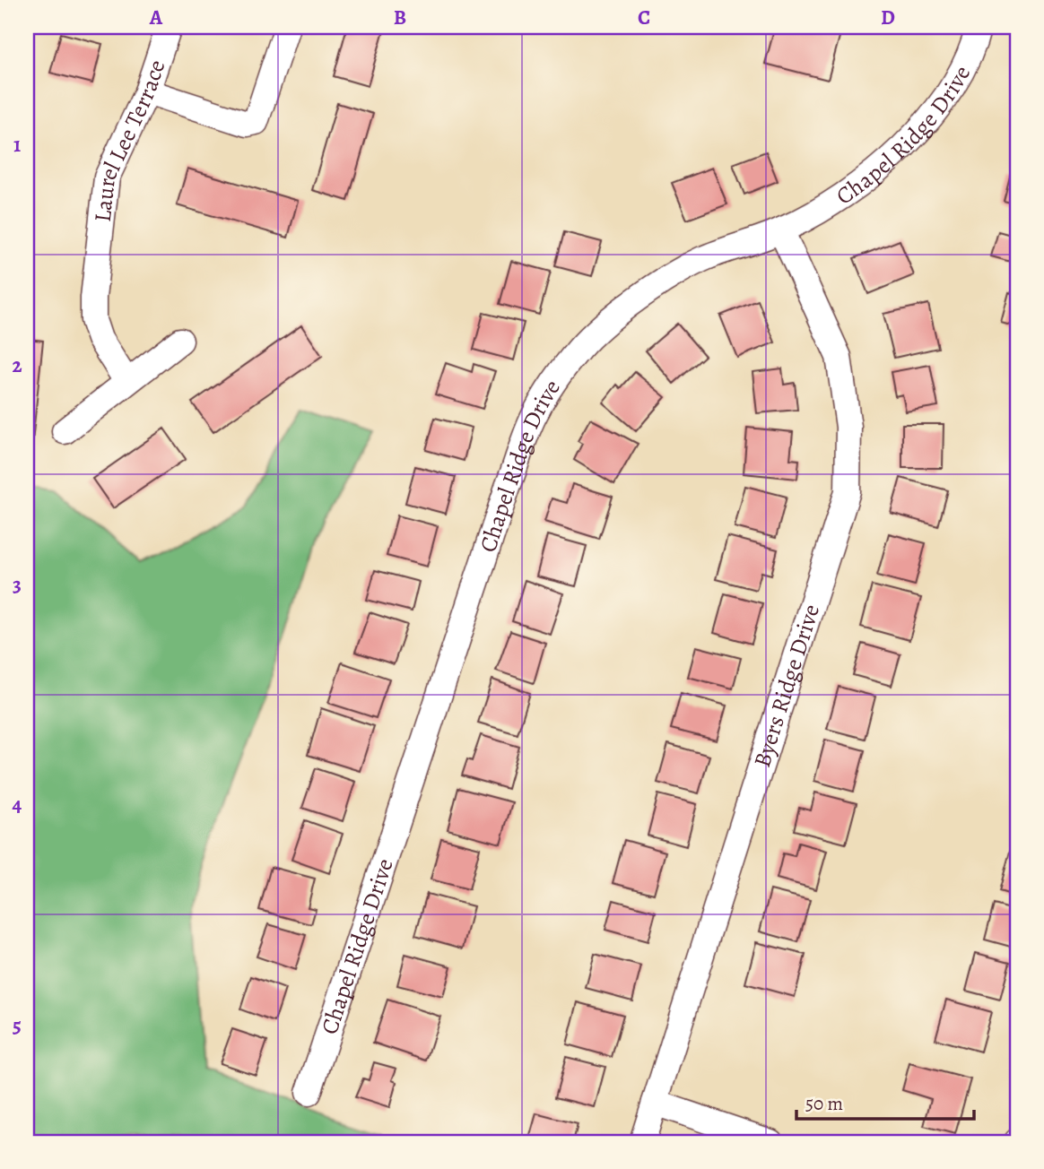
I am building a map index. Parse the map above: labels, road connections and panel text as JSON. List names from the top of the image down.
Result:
{
  "streets": {
    "street": ["Chapel Ridge Drive", "Laurel Lee Terrace", "Byers Ridge Drive"]
  },
  "crossings": [
    ["Chapel Ridge Drive", "Byers Ridge Drive"]
  ],
  "scale_bar": "50 m",
  "grid": {
    "columns": [
      "A",
      "B",
      "C",
      "D"
    ],
    "rows": [
      "1",
      "2",
      "3",
      "4",
      "5"
    ]
  }
}
